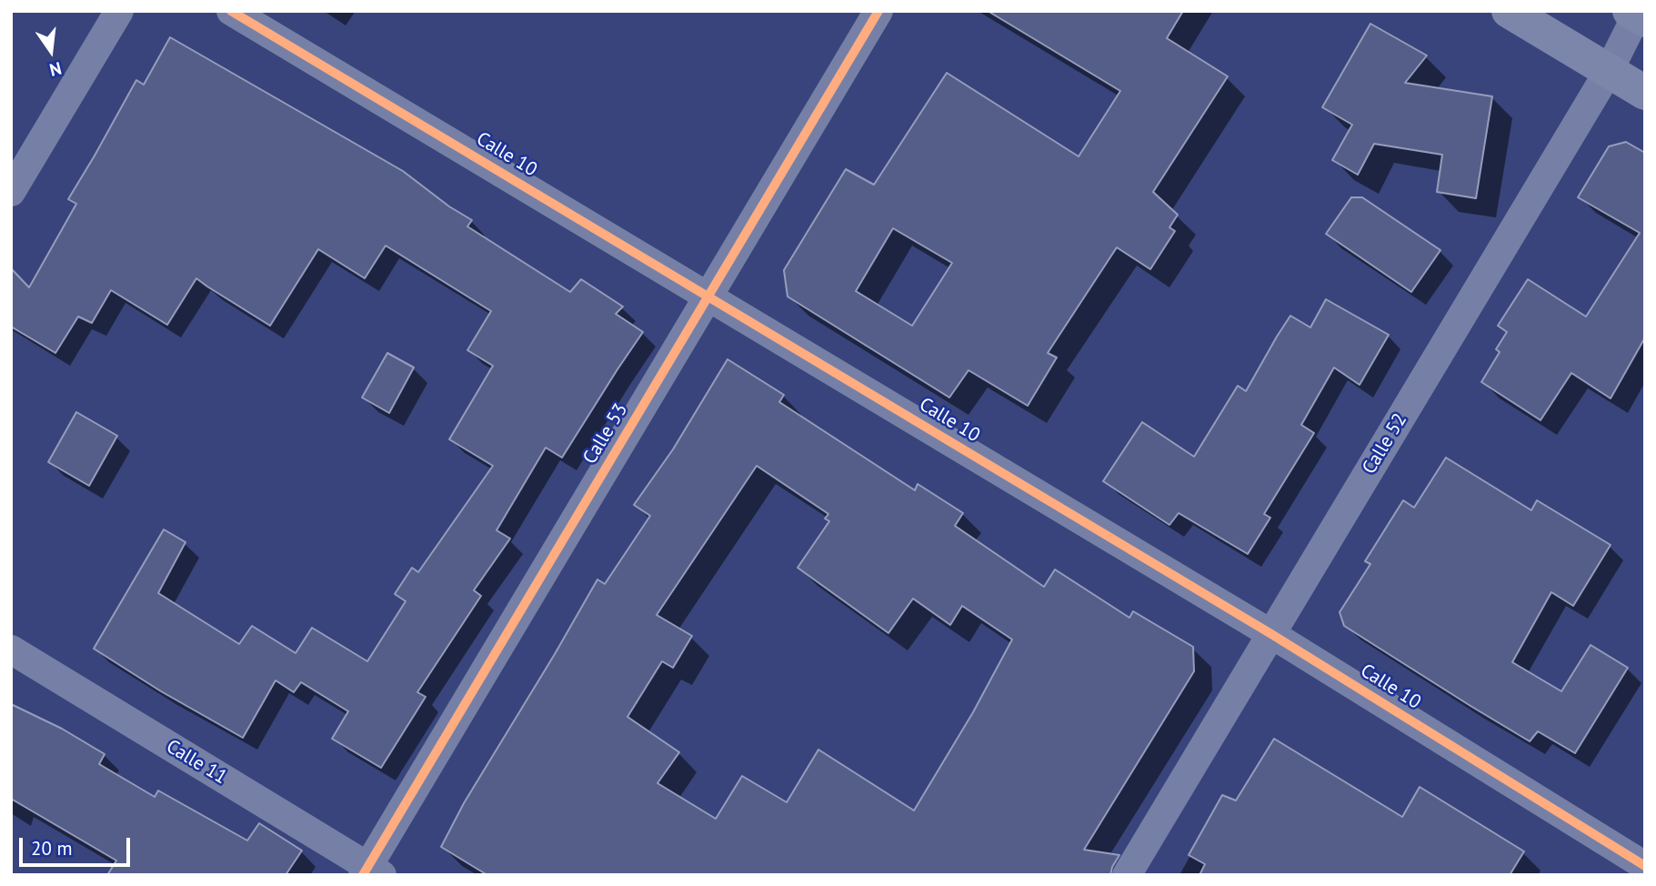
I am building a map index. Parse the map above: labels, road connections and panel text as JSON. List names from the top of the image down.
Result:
{
  "streets": {
    "street": [
      "Calle 10",
      "Calle 53",
      "Calle 52",
      "Calle 11"
    ]
  },
  "crossings": [
    ["Calle 10", "Calle 53"],
    ["Calle 10", "Calle 52"],
    ["Calle 53", "Calle 11"]
  ],
  "scale_bar": "20 m",
  "north": "bottom"
}
